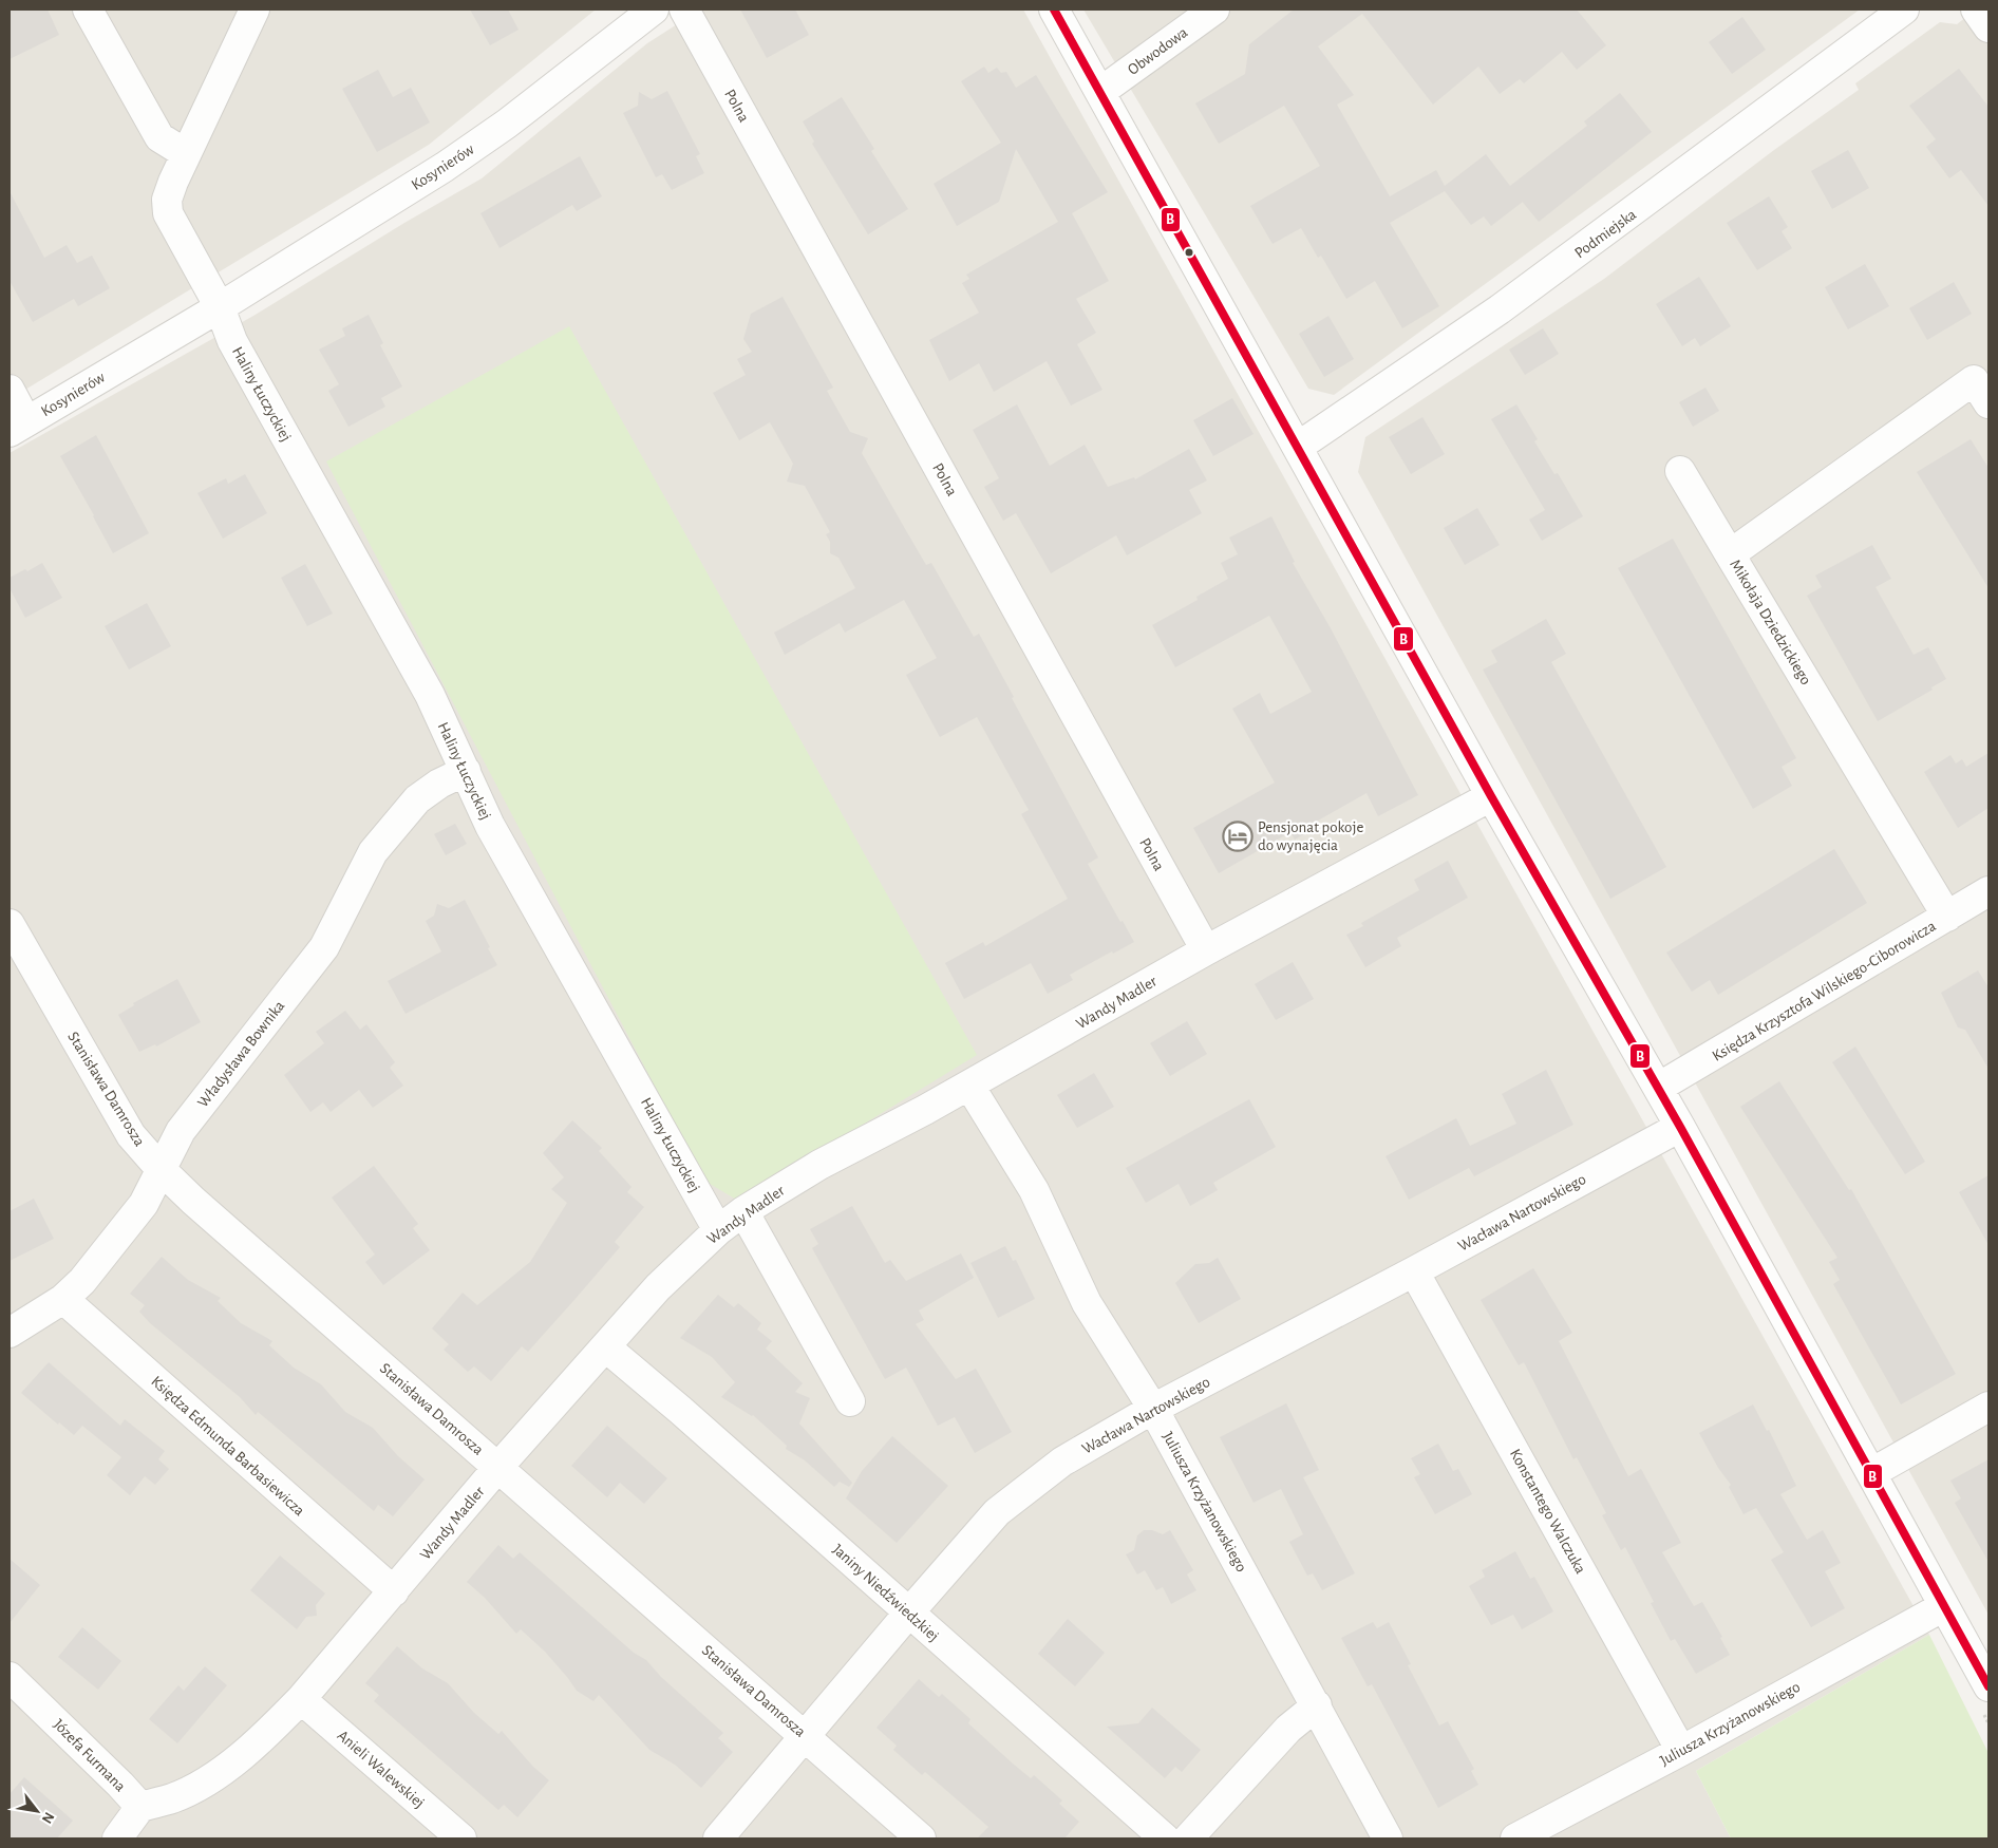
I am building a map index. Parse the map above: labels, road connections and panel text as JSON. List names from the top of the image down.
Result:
{
  "streets": {
    "street": [
      "Obwodowa",
      "Polna",
      "Kosynierów",
      "Podmiejska",
      "Haliny Łuczyckiej",
      "Mikołaja Dziedzickiego",
      "Księdza Krzysztofa Wilskiego-Ciborowicza",
      "Wandy Madler",
      "Władysława Bownika",
      "Stanisława Damrosza",
      "Wacława Nartowskiego",
      "Księdza Edmunda Barbasiewicza",
      "Juliusza Krzyżanowskiego",
      "Konstantego Walczuka",
      "Janiny Niedźwiedzkiej",
      "Józefa Furmana",
      "Anieli Walewskiej"
    ]
  },
  "crossings": [
    ["Polna", "Wandy Madler"],
    ["Kosynierów", "Haliny Łuczyckiej"],
    ["Haliny Łuczyckiej", "Wandy Madler"],
    ["Haliny Łuczyckiej", "Władysława Bownika"],
    ["Mikołaja Dziedzickiego", "Księdza Krzysztofa Wilskiego-Ciborowicza"],
    ["Wandy Madler", "Stanisława Damrosza"],
    ["Wandy Madler", "Księdza Edmunda Barbasiewicza"],
    ["Wandy Madler", "Juliusza Krzyżanowskiego"],
    ["Wandy Madler", "Janiny Niedźwiedzkiej"],
    ["Wandy Madler", "Józefa Furmana"],
    ["Wandy Madler", "Anieli Walewskiej"],
    ["Władysława Bownika", "Stanisława Damrosza"],
    ["Władysława Bownika", "Księdza Edmunda Barbasiewicza"],
    ["Stanisława Damrosza", "Wacława Nartowskiego"],
    ["Wacława Nartowskiego", "Juliusza Krzyżanowskiego"],
    ["Wacława Nartowskiego", "Konstantego Walczuka"],
    ["Wacława Nartowskiego", "Janiny Niedźwiedzkiej"],
    ["Juliusza Krzyżanowskiego", "Konstantego Walczuka"]
  ],
  "places": {
    "hotel": ["Pensjonat pokoje do wynajęcia"]
  },
  "lines": ["transit line B"],
  "north": "bottom right"
}
